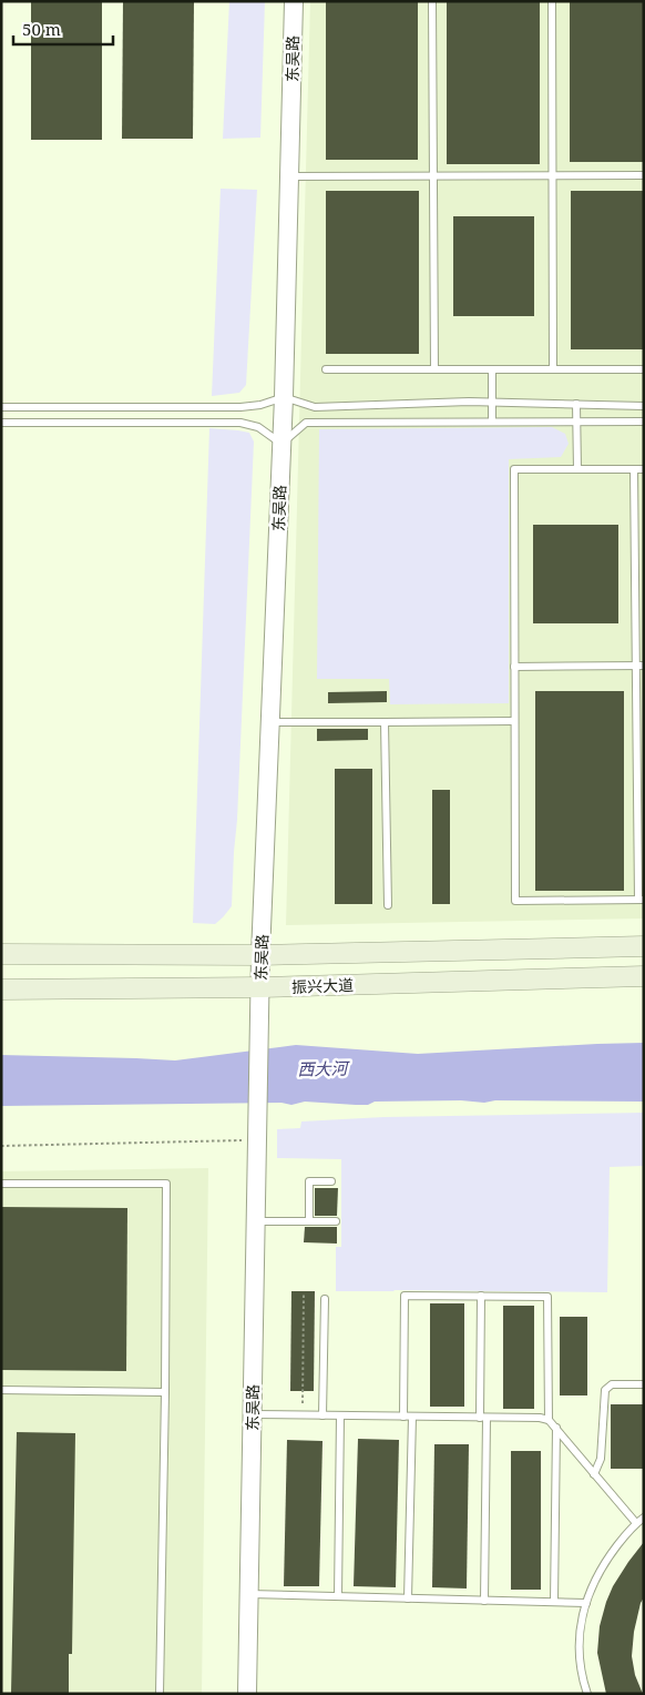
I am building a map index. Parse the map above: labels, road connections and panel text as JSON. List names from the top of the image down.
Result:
{
  "streets": {
    "main road": ["振兴大道"],
    "street": ["东吴路"]
  },
  "crossings": [
    ["东吴路", "振兴大道"]
  ],
  "water": ["西大河"],
  "scale_bar": "50 m"
}
